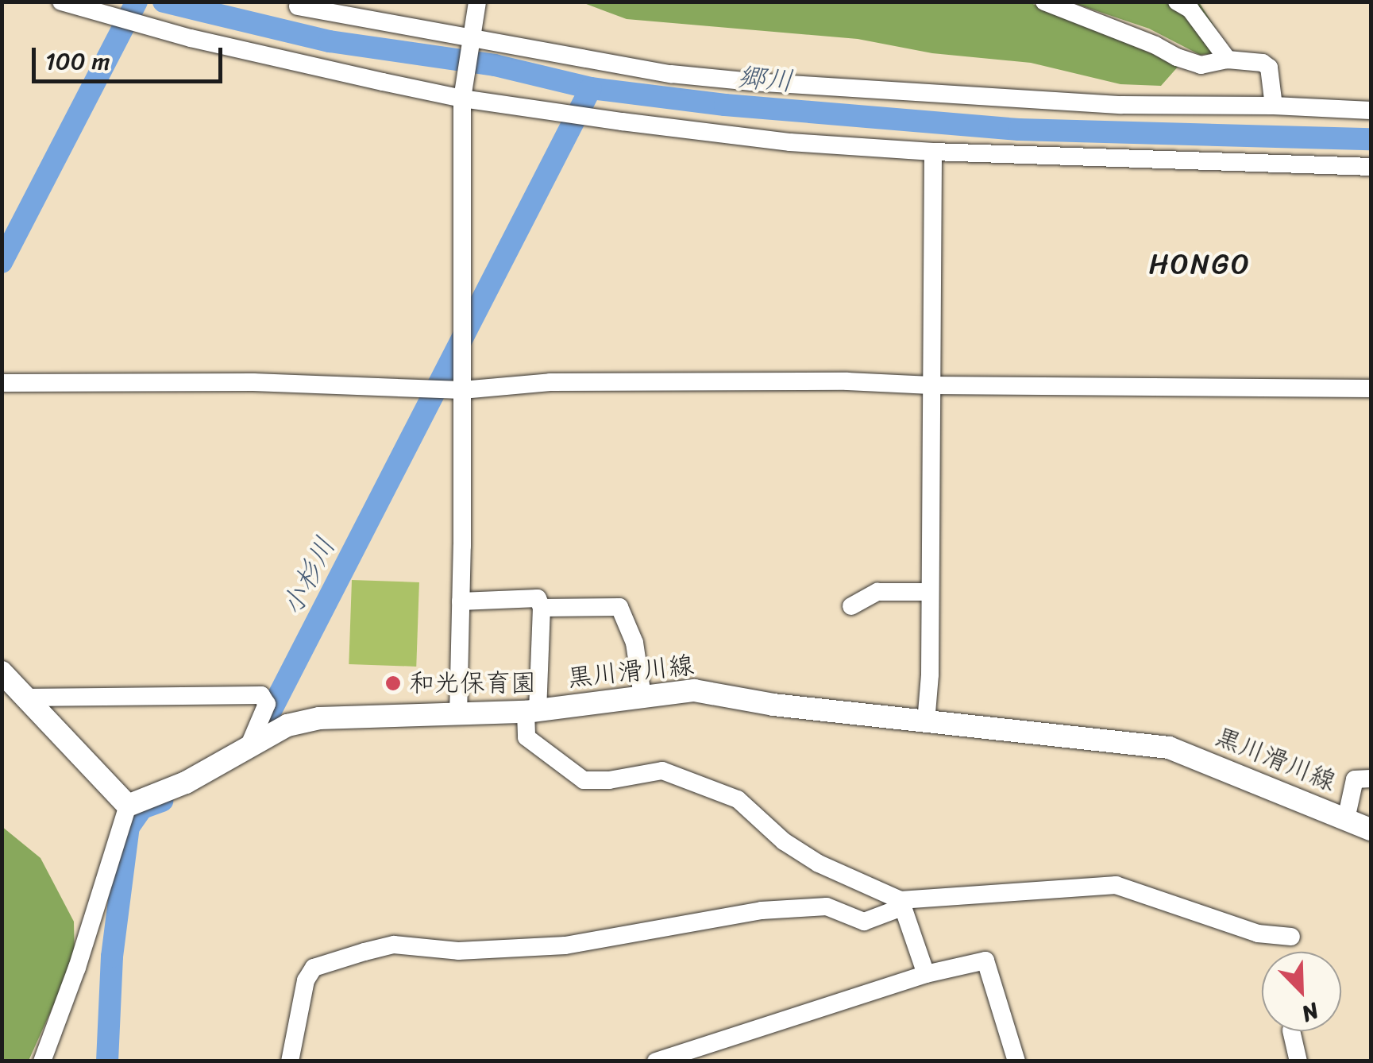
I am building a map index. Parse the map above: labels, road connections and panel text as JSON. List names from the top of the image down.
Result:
{
  "streets": {
    "main road": ["黒川滑川線"]
  },
  "districts": ["HONGO"],
  "water": ["郷川", "小杉川"],
  "places": ["和光保育園"],
  "scale_bar": "100 m",
  "north": "bottom right"
}
